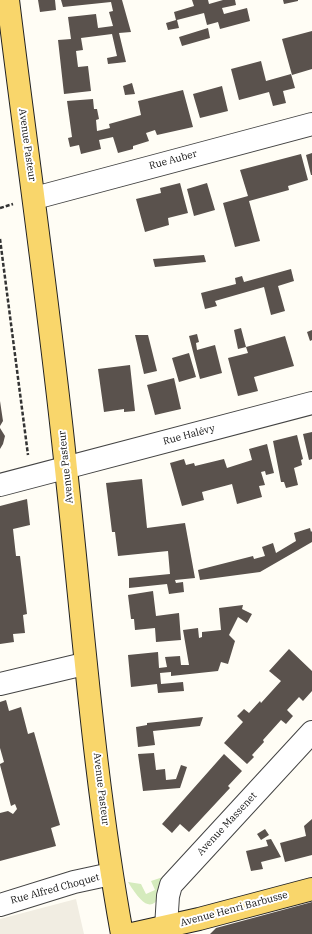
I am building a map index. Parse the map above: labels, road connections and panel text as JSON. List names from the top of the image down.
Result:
{
  "streets": {
    "main road": ["Avenue Pasteur", "Avenue Henri Barbusse"],
    "street": [
      "Rue Auber",
      "Rue Halévy",
      "Avenue Massenet",
      "Rue Alfred Choquet"
    ]
  },
  "crossings": [
    ["Avenue Pasteur", "Rue Auber"],
    ["Avenue Pasteur", "Rue Halévy"],
    ["Avenue Pasteur", "Rue Alfred Choquet"],
    ["Avenue Massenet", "Avenue Henri Barbusse"]
  ]
}
